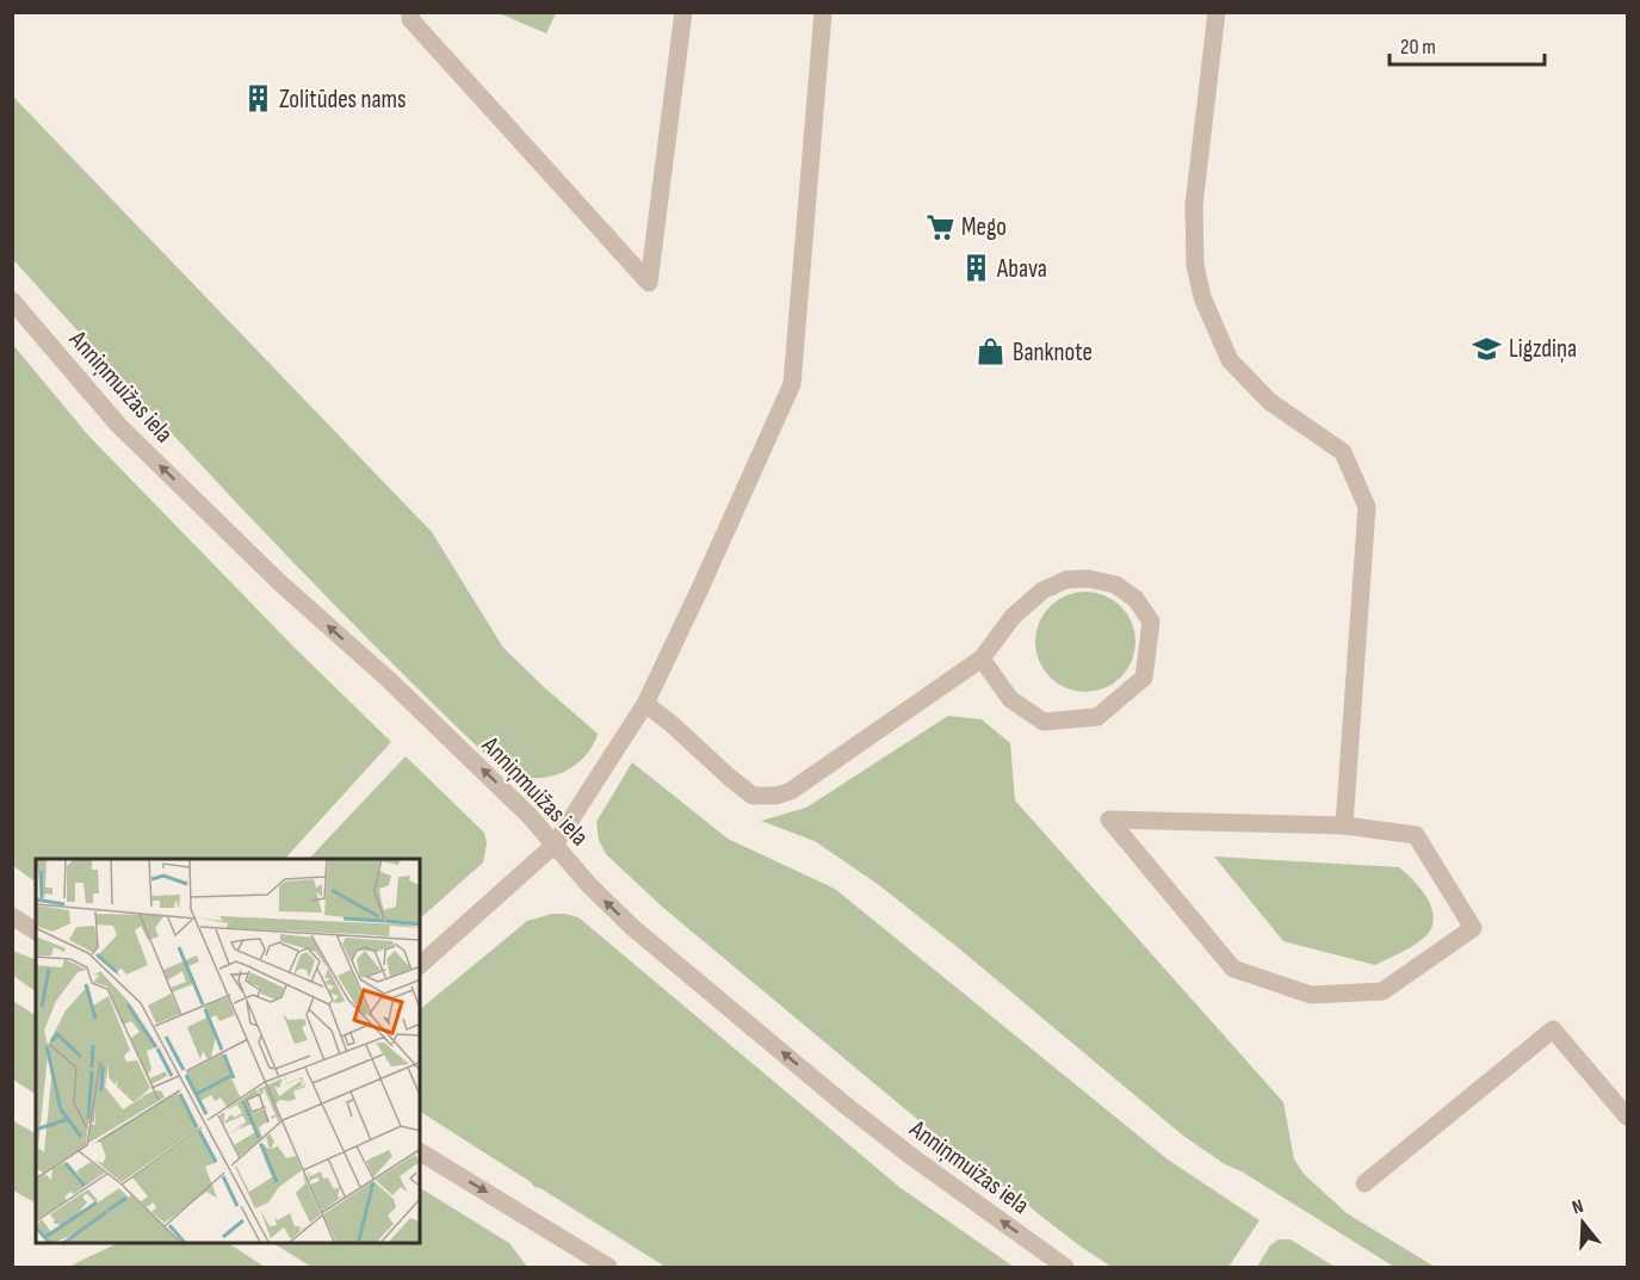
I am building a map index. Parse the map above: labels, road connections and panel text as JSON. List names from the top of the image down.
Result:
{
  "streets": {
    "street": ["Anniņmuižas iela"]
  },
  "one_way": ["Anniņmuižas iela"],
  "places": {
    "building": ["Zolitūdes nams", "Abava"],
    "supermarket": ["Mego"],
    "school or university": ["Ligzdiņa"],
    "shop": ["Banknote"]
  },
  "scale_bar": "20 m",
  "north": "top"
}
